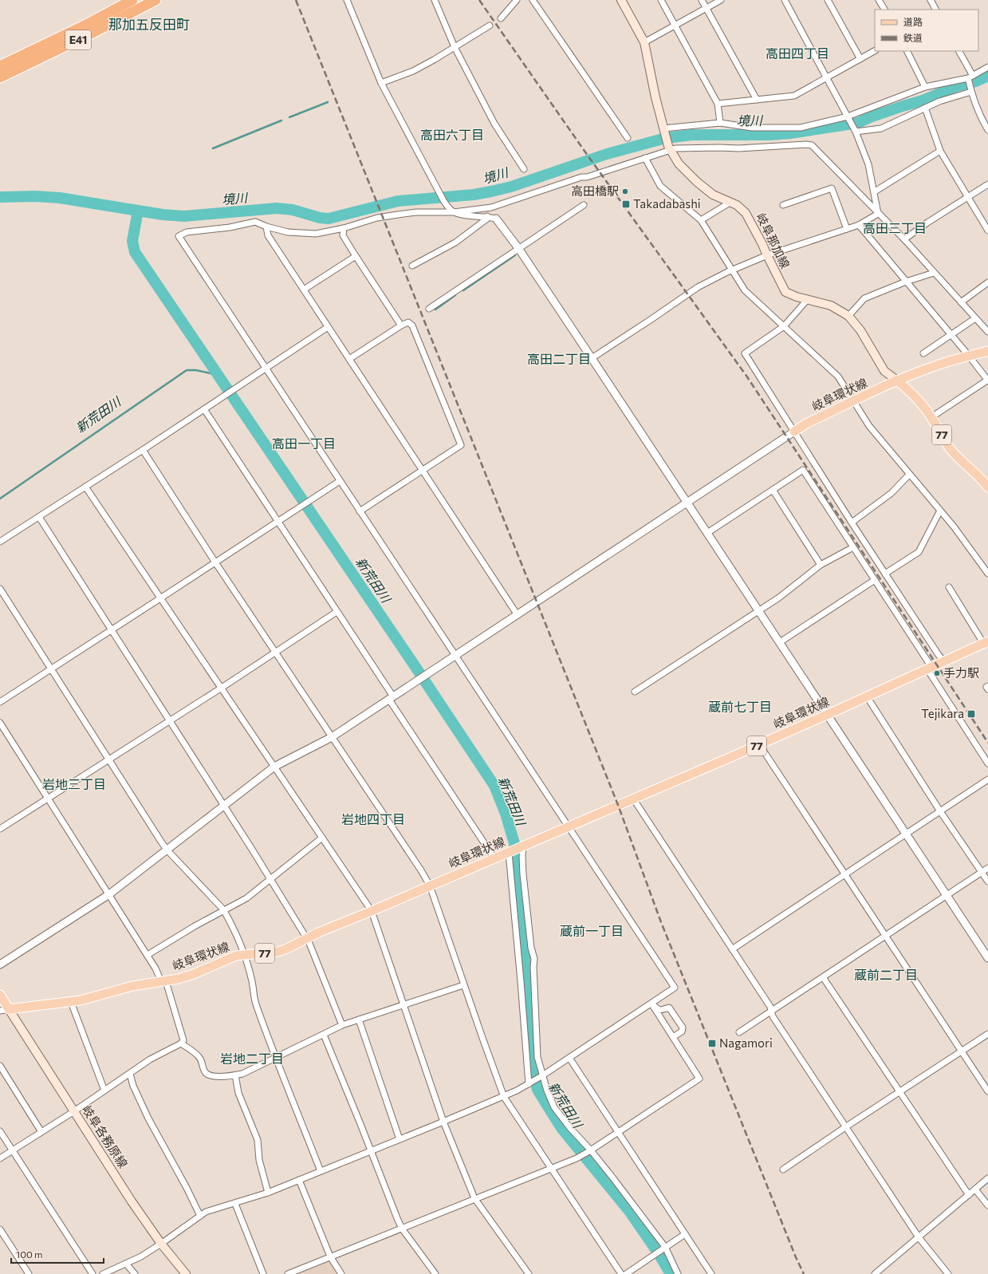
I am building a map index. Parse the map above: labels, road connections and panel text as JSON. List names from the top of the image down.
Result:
{
  "streets": {
    "highway": ["E41"],
    "main road": [
      "岐阜那加線",
      "岐阜環状線",
      "77",
      "岐阜各務原線"
    ]
  },
  "crossings": [
    ["岐阜那加線", "岐阜環状線"],
    ["岐阜那加線", "77"],
    ["岐阜環状線", "77"],
    ["岐阜環状線", "岐阜各務原線"]
  ],
  "districts": [
    "那加五反田町",
    "高田四丁目",
    "高田六丁目",
    "高田三丁目",
    "高田二丁目",
    "高田一丁目",
    "蔵前七丁目",
    "岩地三丁目",
    "岩地四丁目",
    "蔵前一丁目",
    "蔵前二丁目",
    "岩地二丁目"
  ],
  "water": ["境川", "新荒田川"],
  "places": {
    "other": ["高田橋駅", "手力駅"],
    "transit": ["Takadabashi", "Tejikara", "Nagamori"]
  },
  "legend": ["道路", "鉄道"],
  "scale_bar": "100 m"
}
